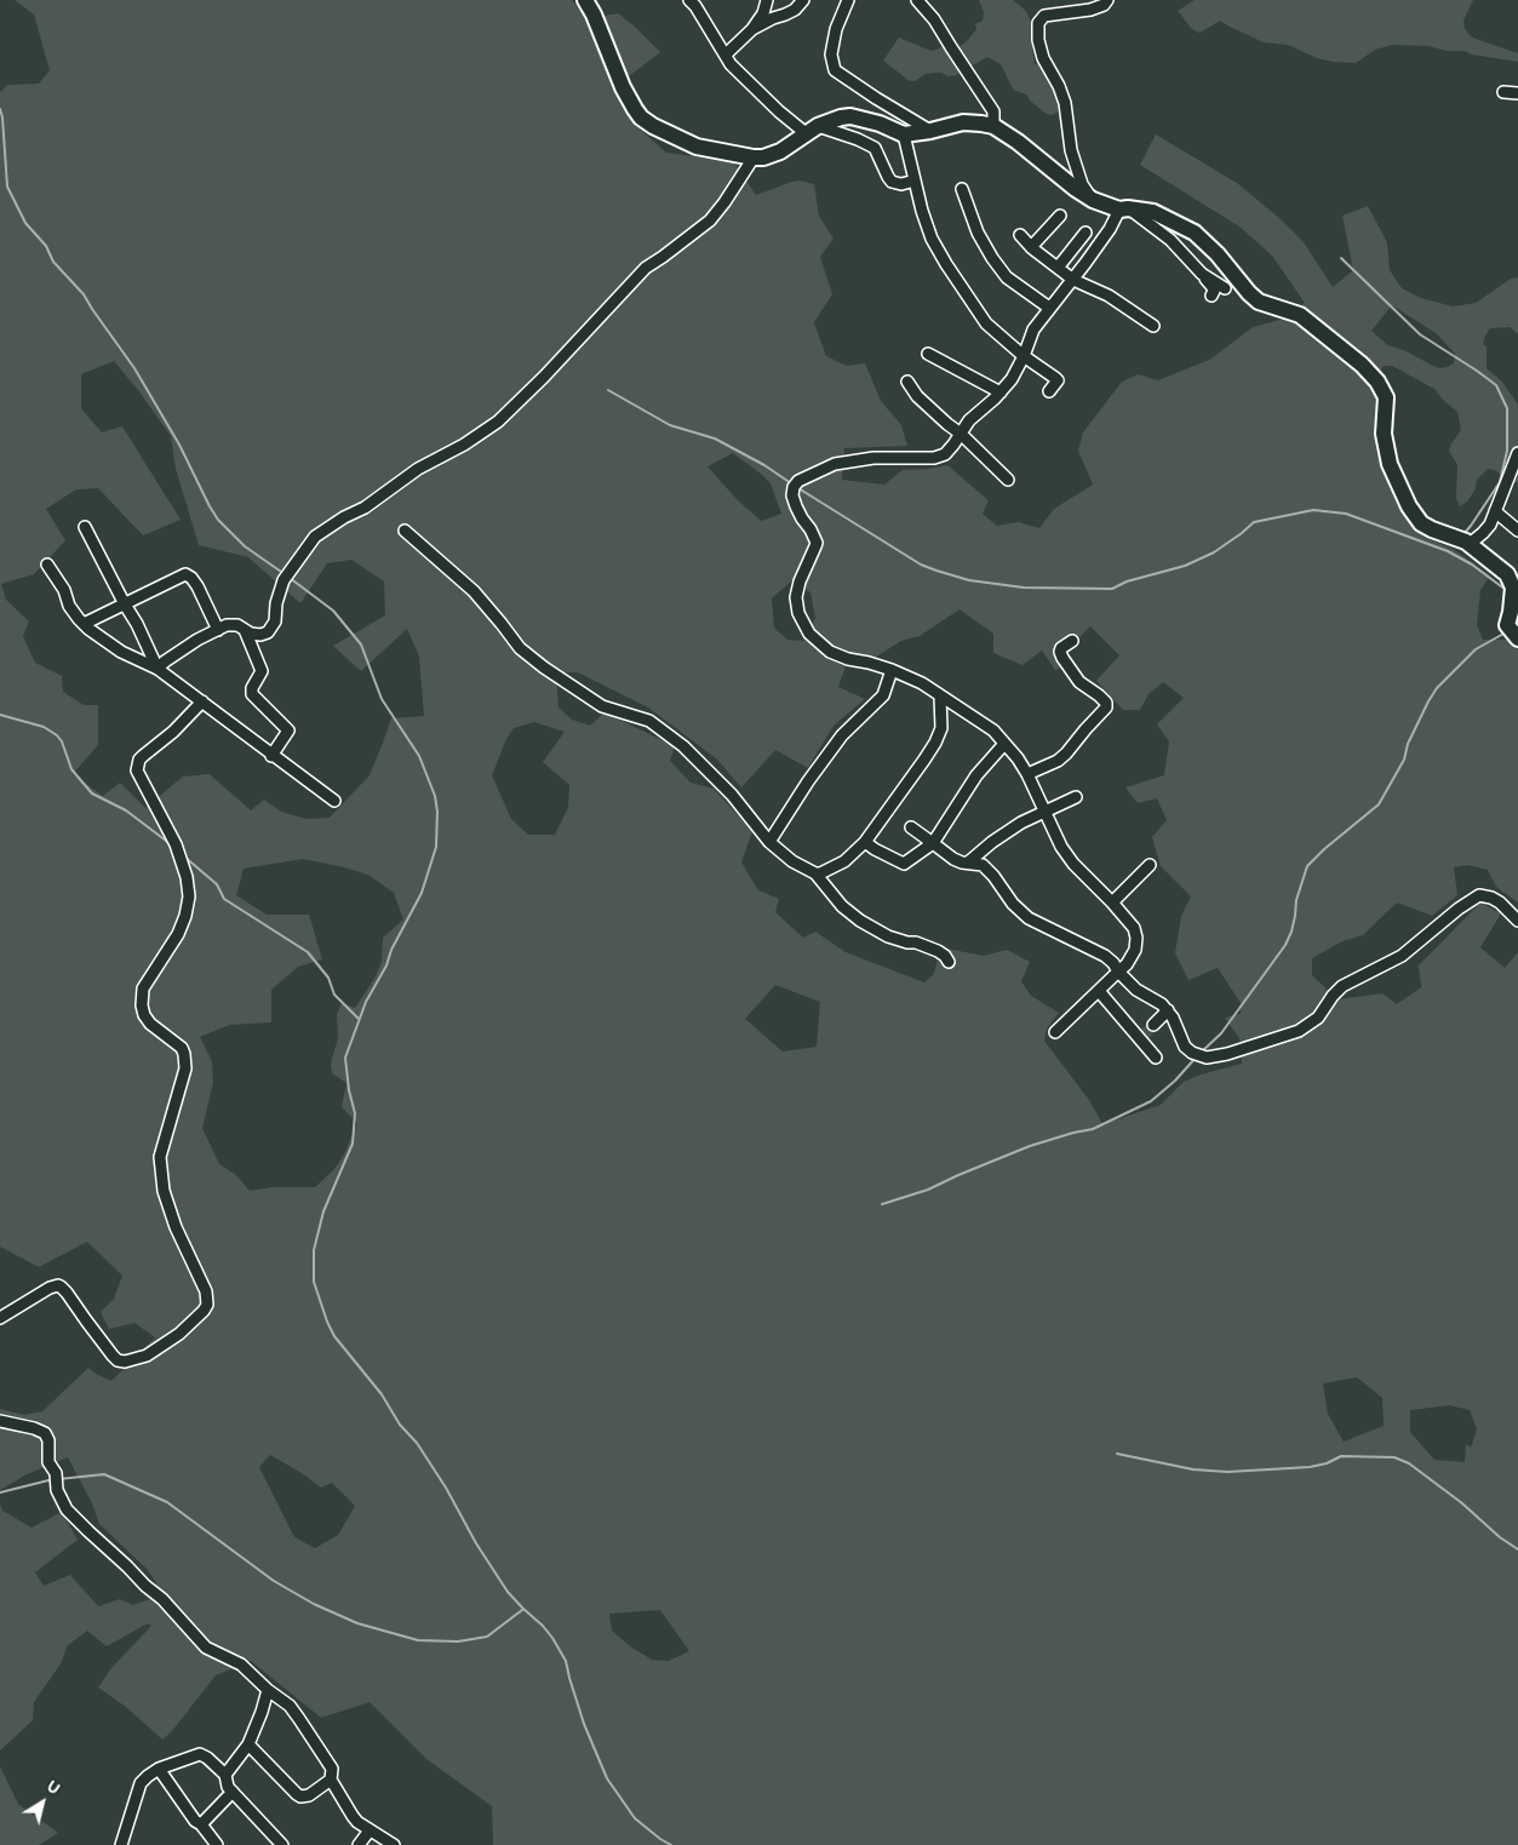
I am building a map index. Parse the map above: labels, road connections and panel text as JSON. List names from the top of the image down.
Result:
{
  "north": "top right"
}
